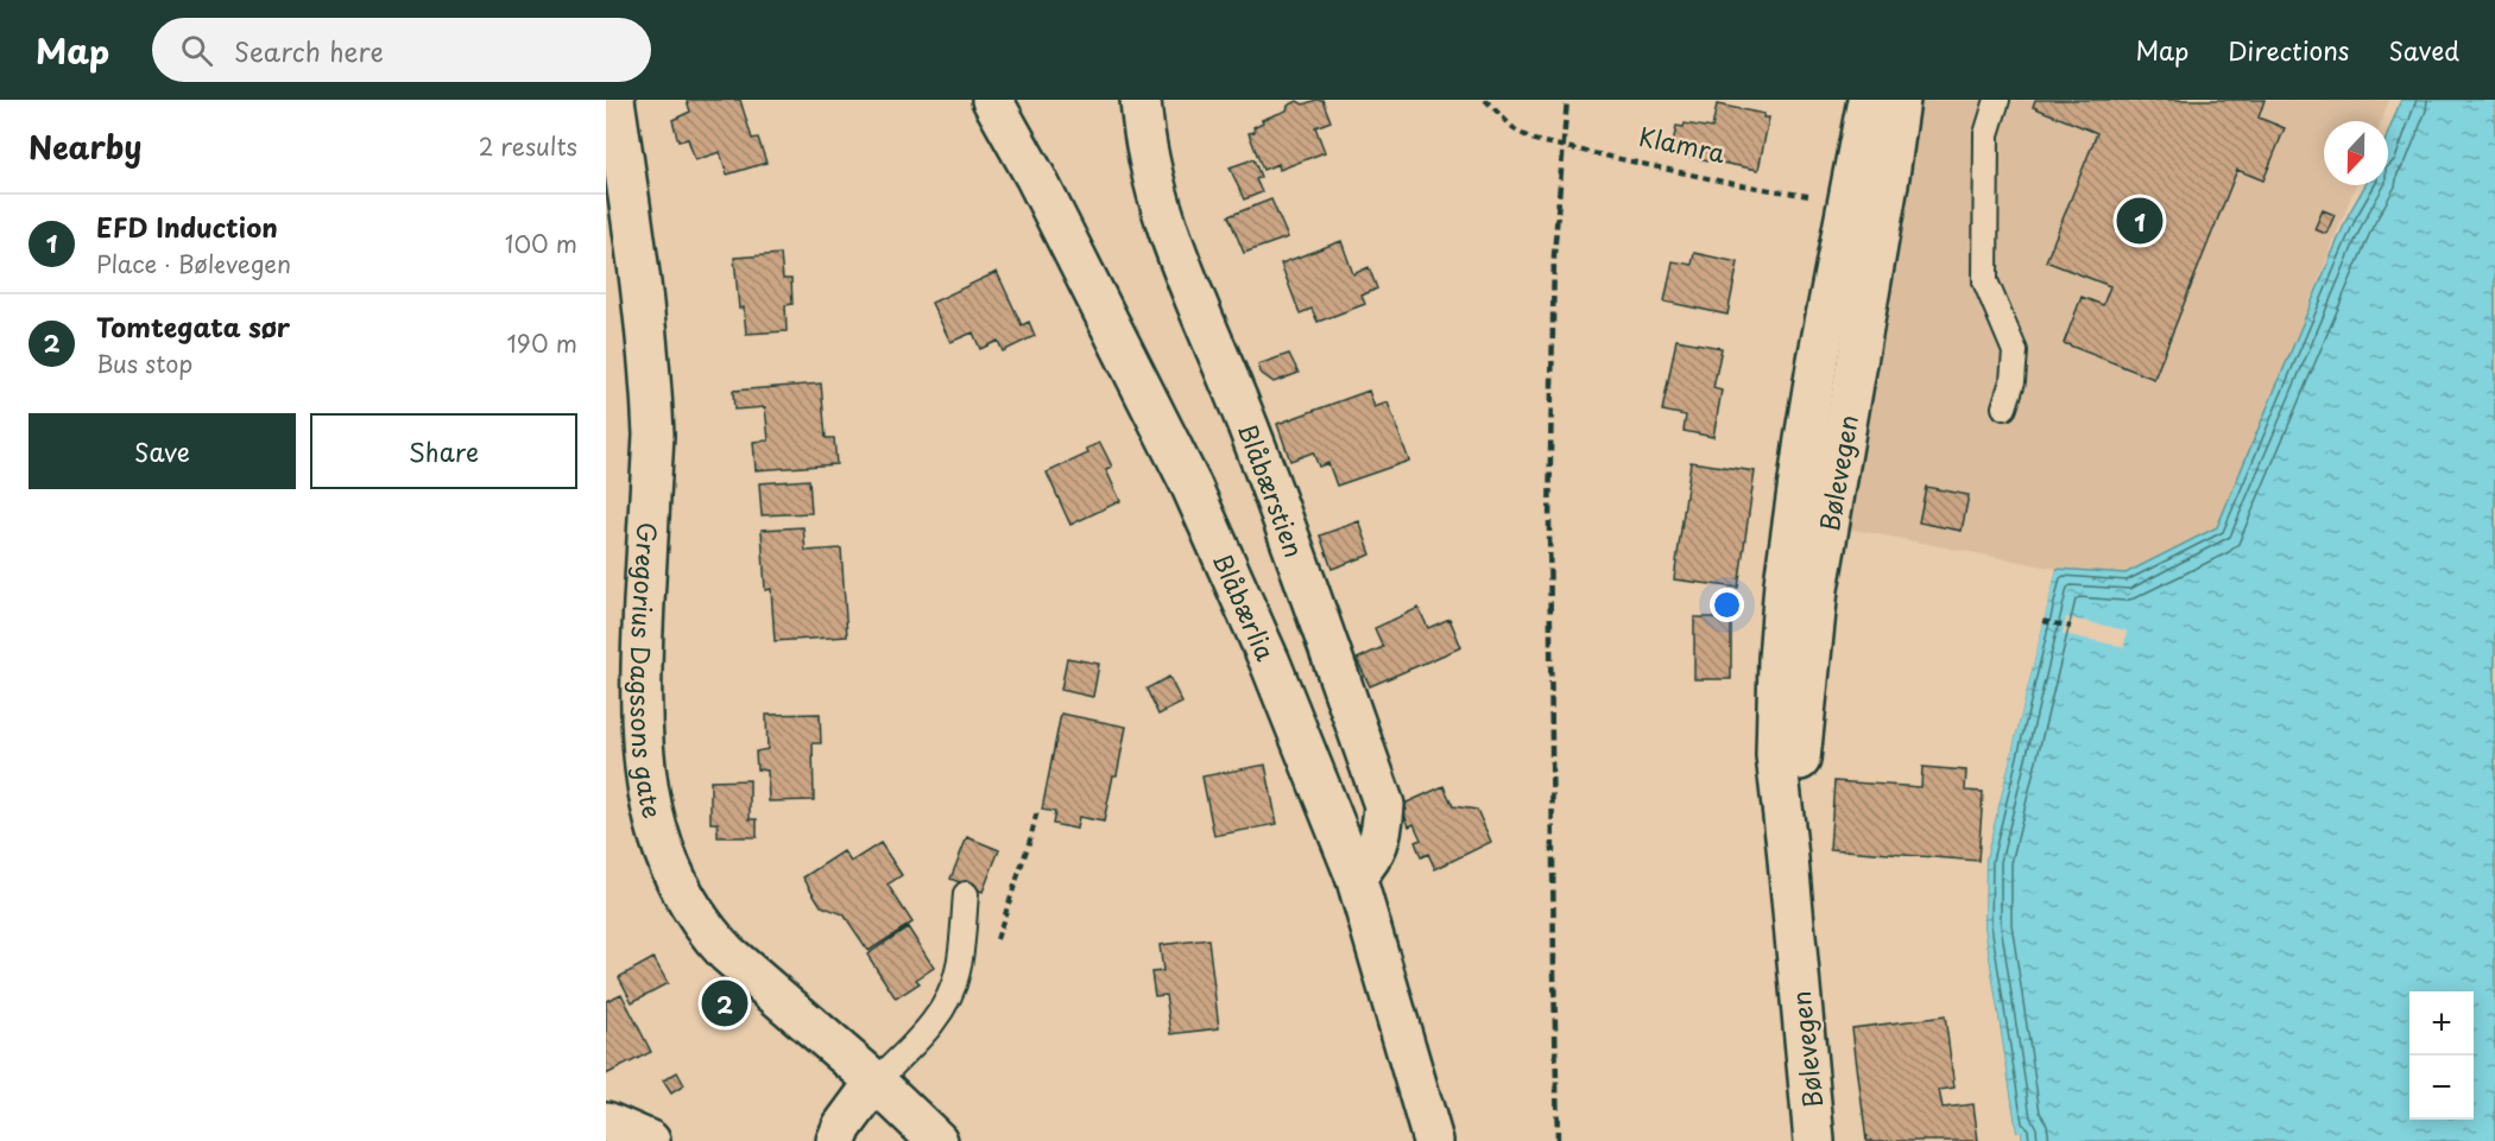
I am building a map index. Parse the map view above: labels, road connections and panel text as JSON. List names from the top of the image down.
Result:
{
  "streets": {
    "street": [
      "Bølevegen",
      "Blåbærstien",
      "Blåbærlia",
      "Gregorius Dagssons gate"
    ],
    "path": ["Klamra"]
  },
  "crossings": [
    ["Klamra", "Bølevegen"],
    ["Blåbærstien", "Blåbærlia"]
  ],
  "north": "bottom",
  "page": {
    "header": "Map",
    "search": "Search here",
    "nav": ["Map", "Directions", "Saved"],
    "heading": ["Nearby", "2 results"],
    "list": [
      {
        "mark": "1",
        "name": "EFD Induction",
        "note": "Place · Bølevegen",
        "value": "100 m"
      },
      {
        "mark": "2",
        "name": "Tomtegata sør",
        "note": "Bus stop",
        "value": "190 m"
      }
    ],
    "pins": ["1", "2"],
    "buttons": ["Save", "Share"],
    "map_buttons": ["+", "−"]
  }
}
